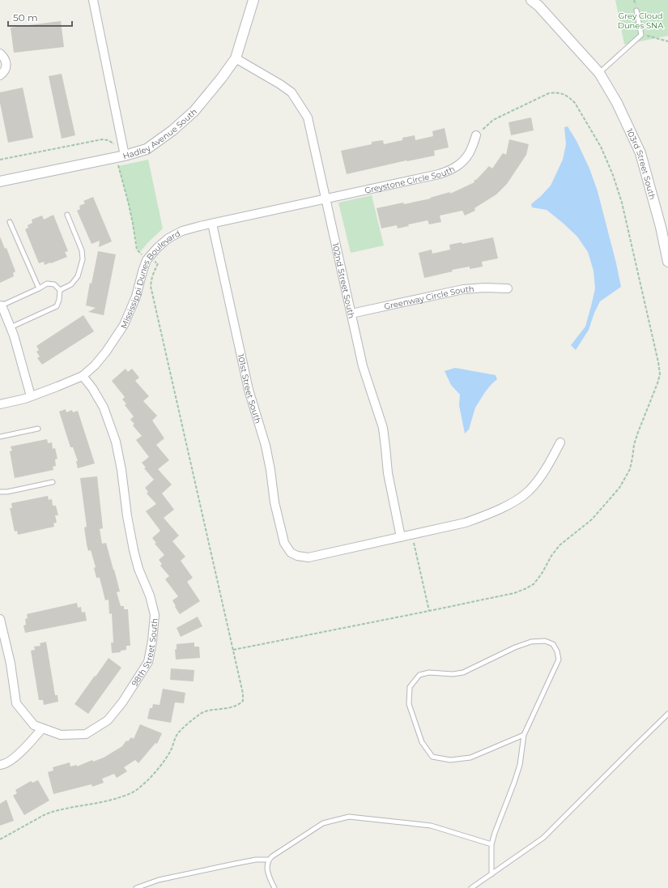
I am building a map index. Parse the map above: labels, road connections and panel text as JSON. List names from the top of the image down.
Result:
{
  "streets": {
    "street": [
      "Hadley Avenue South",
      "103rd Street South",
      "Greystone Circle South",
      "Mississippi Dunes Boulevard",
      "102nd Street South",
      "Greenway Circle South",
      "101st Street South",
      "98th Street South"
    ]
  },
  "crossings": [
    ["Hadley Avenue South", "102nd Street South"],
    ["Greystone Circle South", "Mississippi Dunes Boulevard"],
    ["Greystone Circle South", "102nd Street South"],
    ["Mississippi Dunes Boulevard", "102nd Street South"],
    ["Mississippi Dunes Boulevard", "101st Street South"],
    ["Mississippi Dunes Boulevard", "98th Street South"],
    ["102nd Street South", "Greenway Circle South"],
    ["102nd Street South", "101st Street South"]
  ],
  "parks": ["Grey Cloud Dunes SNA"],
  "scale_bar": "50 m"
}
